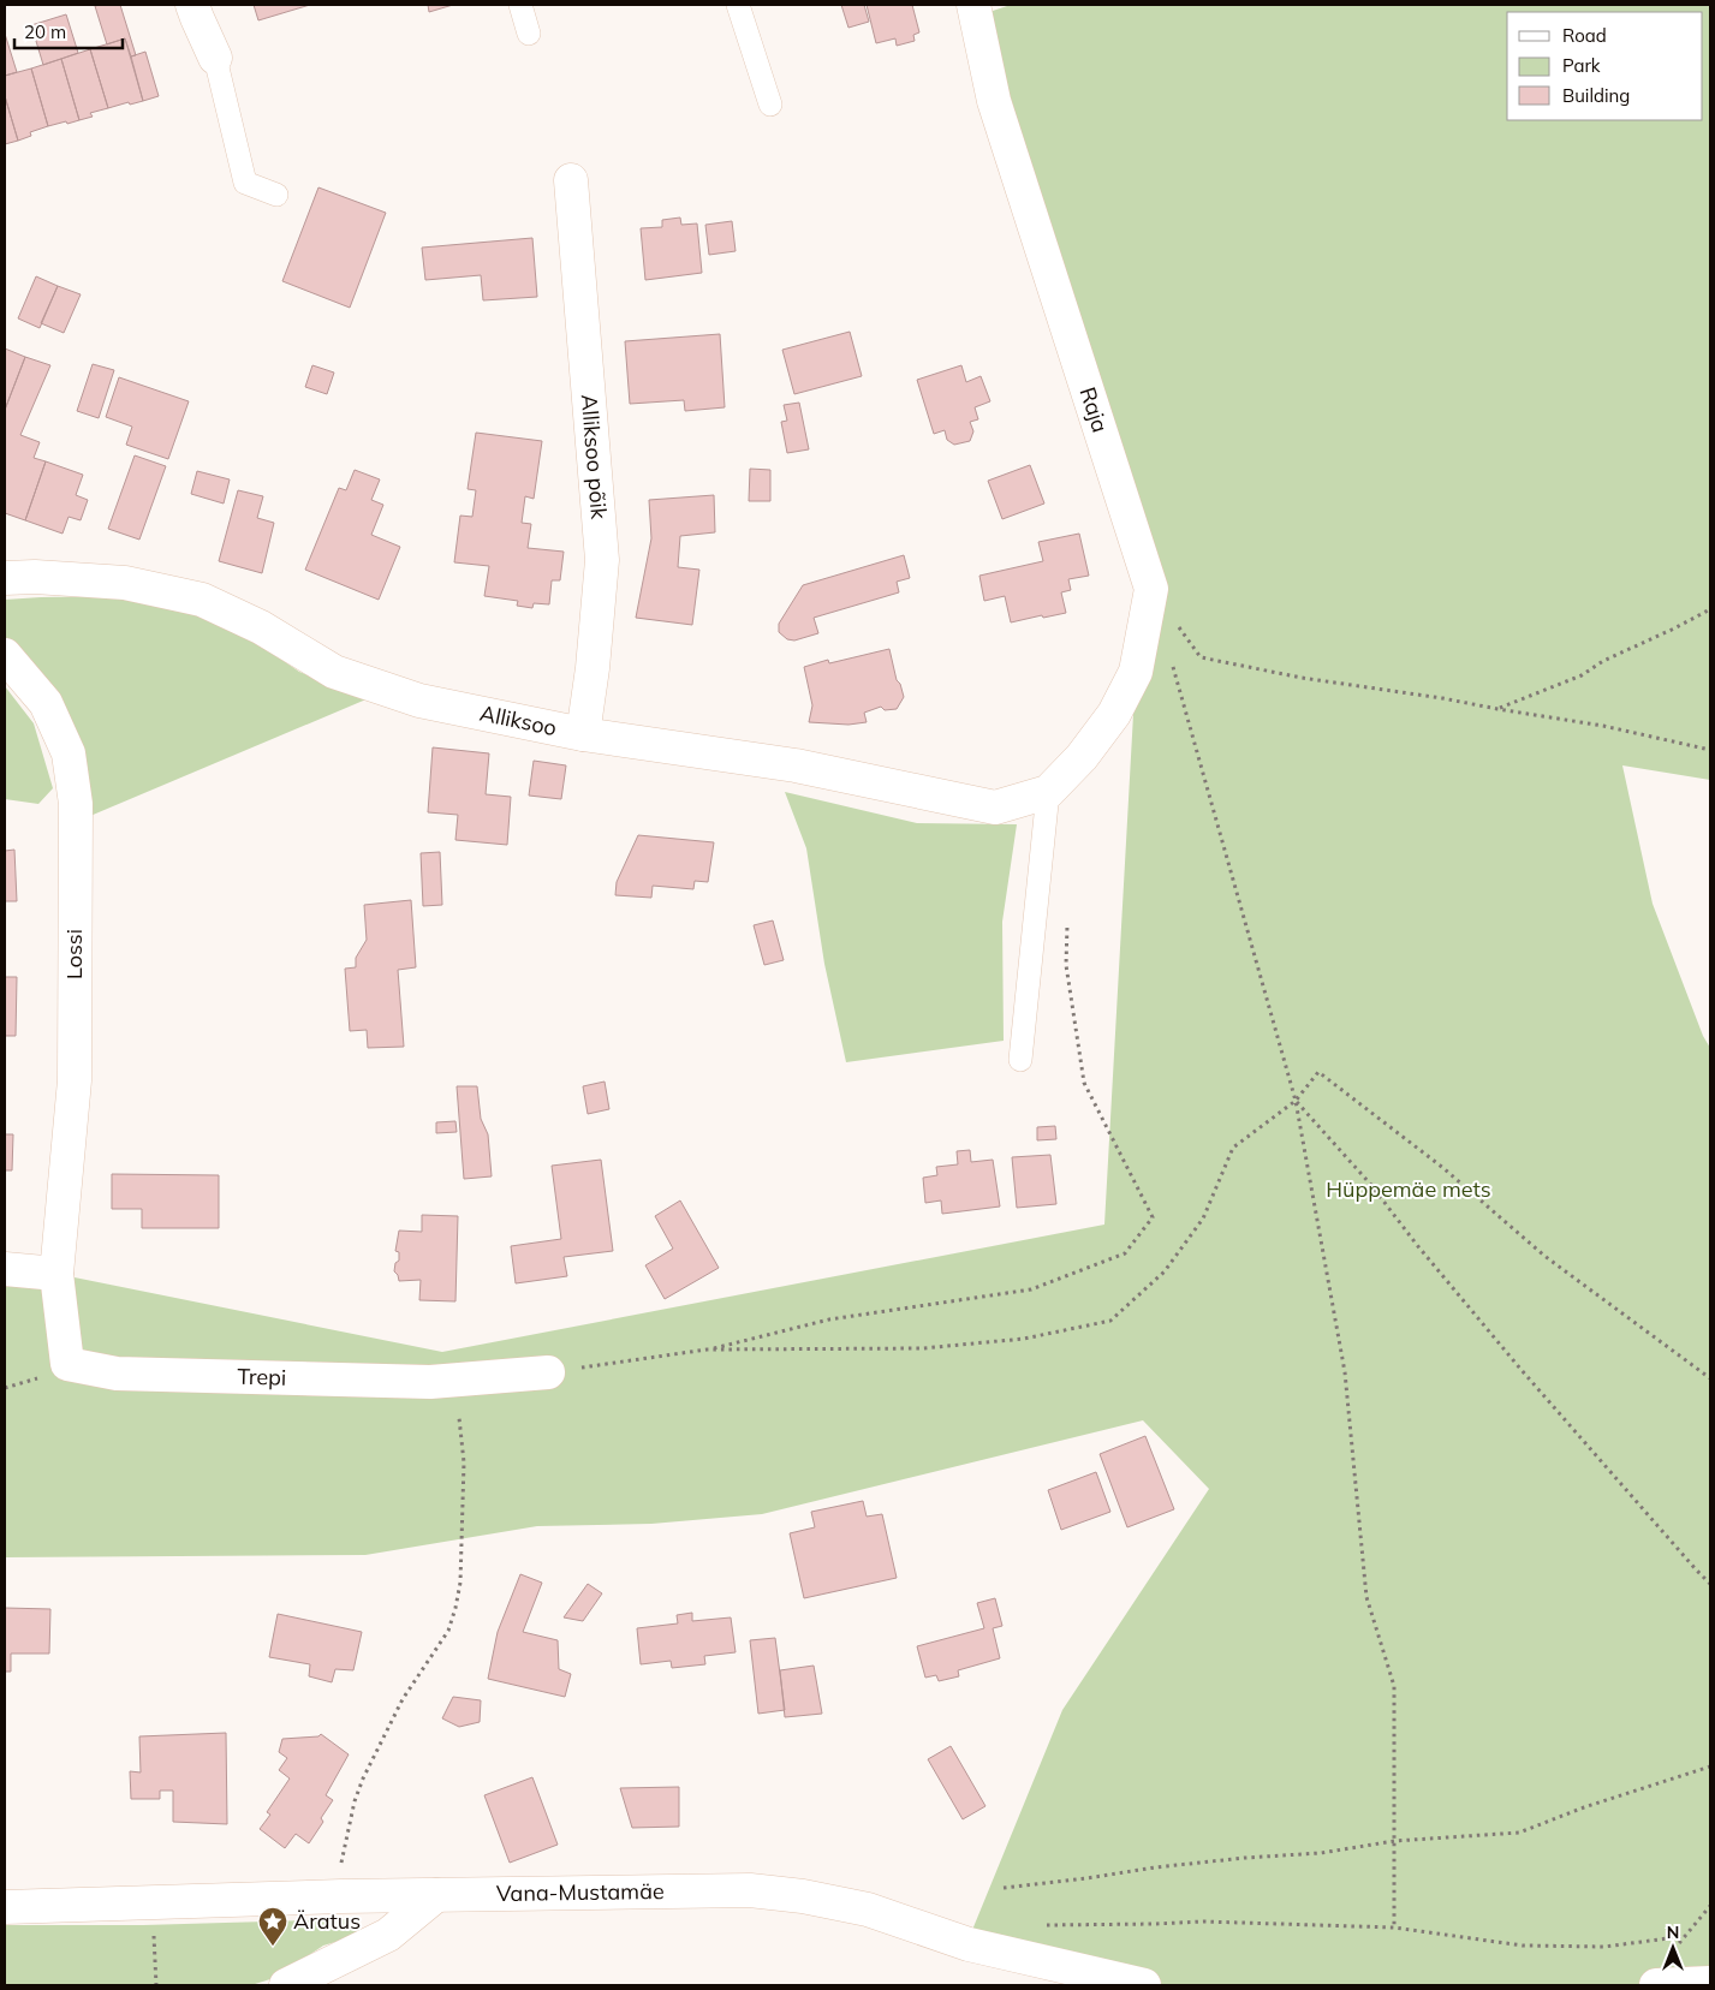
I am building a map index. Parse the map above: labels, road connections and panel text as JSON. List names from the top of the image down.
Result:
{
  "streets": {
    "street": [
      "Raja",
      "Alliksoo põik",
      "Alliksoo",
      "Lossi",
      "Trepi",
      "Vana-Mustamäe"
    ]
  },
  "crossings": [
    ["Raja", "Alliksoo"],
    ["Alliksoo põik", "Alliksoo"],
    ["Lossi", "Trepi"]
  ],
  "parks": ["Hüppemäe mets"],
  "places": {
    "place": ["Äratus"]
  },
  "legend": ["Road", "Park", "Building"],
  "scale_bar": "20 m",
  "north": "top"
}
